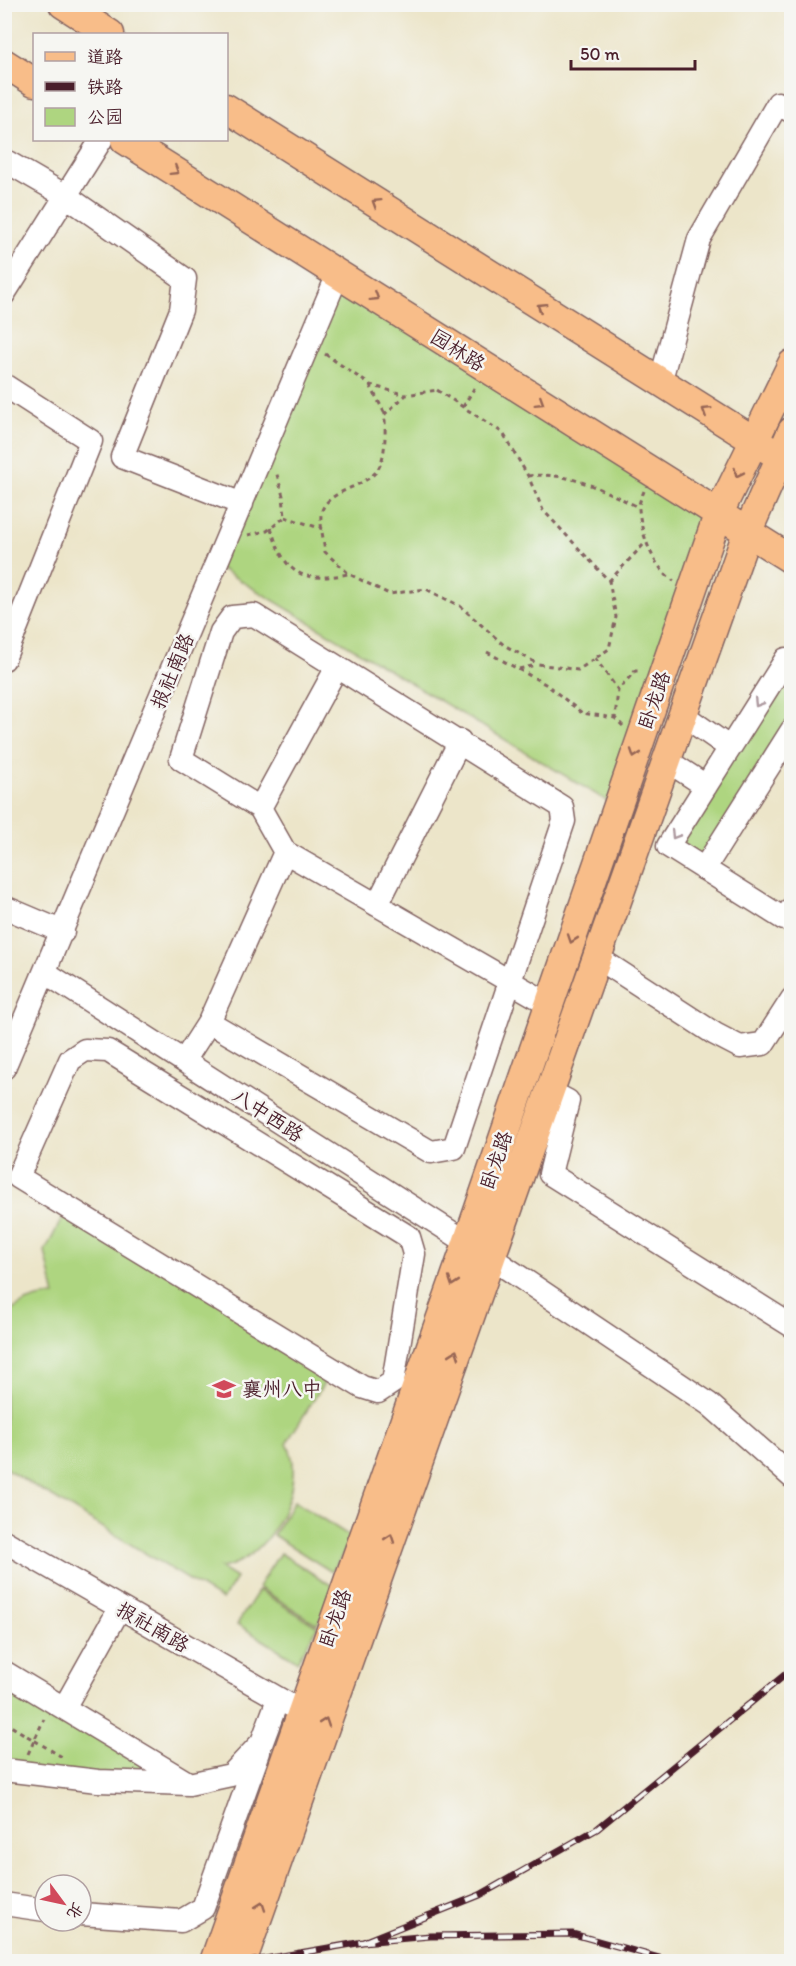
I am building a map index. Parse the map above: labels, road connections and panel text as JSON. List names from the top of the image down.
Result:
{
  "streets": {
    "main road": ["园林路", "卧龙路"],
    "street": ["报社南路", "八中西路"]
  },
  "crossings": [
    ["园林路", "报社南路"],
    ["园林路", "卧龙路"],
    ["报社南路", "卧龙路"],
    ["报社南路", "八中西路"],
    ["卧龙路", "八中西路"]
  ],
  "places": {
    "school or university": ["襄州八中"]
  },
  "legend": ["道路", "铁路", "公园"],
  "scale_bar": "50 m",
  "north": "bottom right"
}
